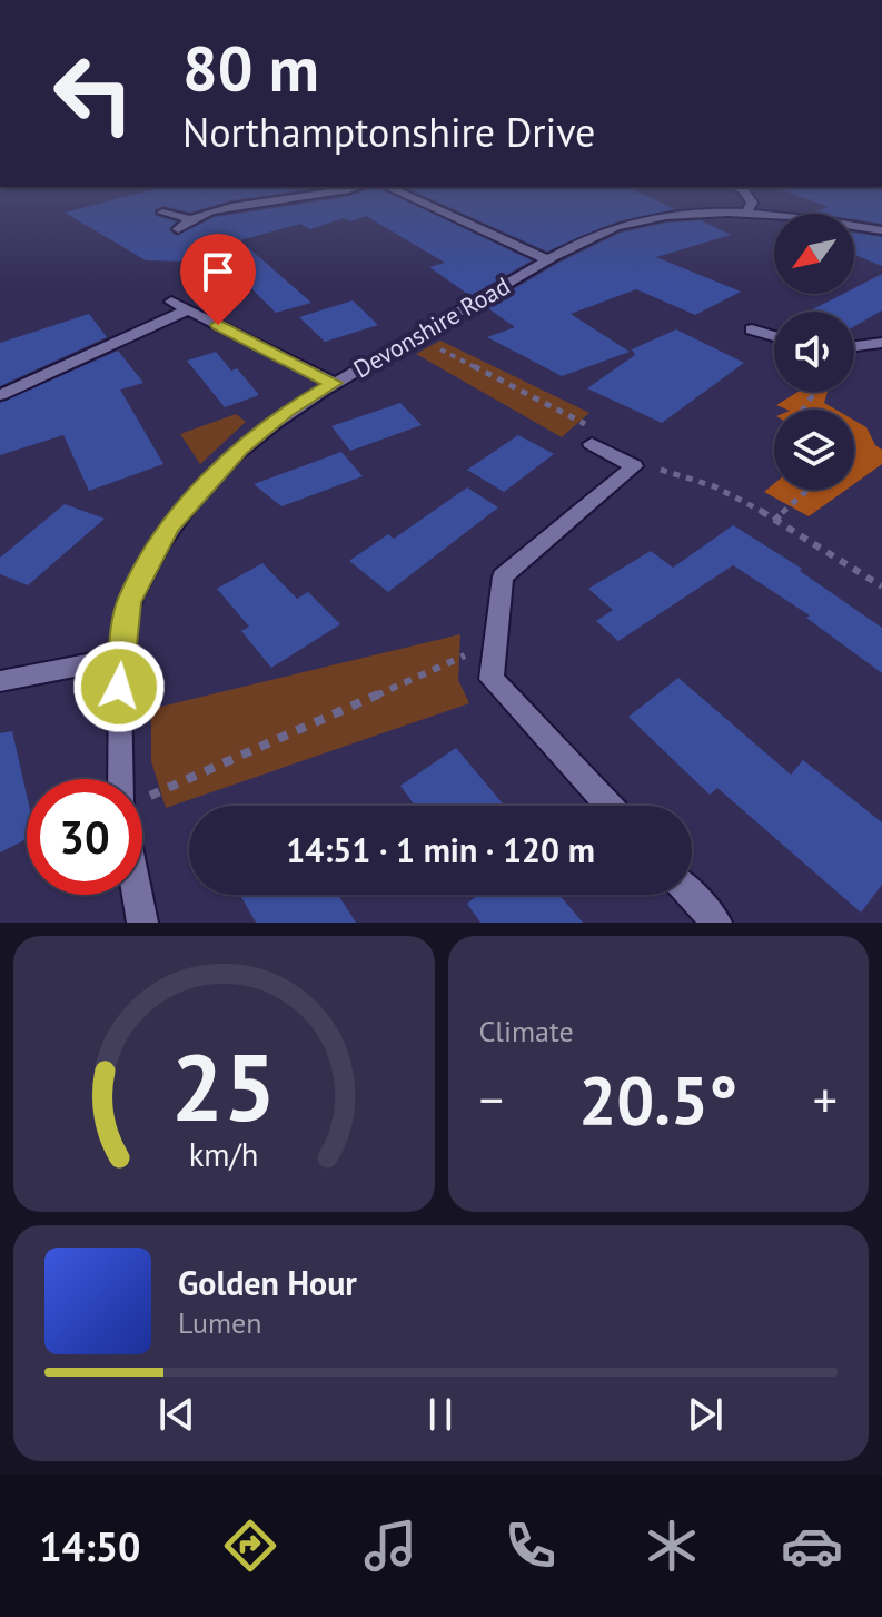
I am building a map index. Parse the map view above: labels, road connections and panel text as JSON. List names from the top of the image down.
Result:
{
  "streets": {
    "street": ["Devonshire Road"]
  },
  "north": "bottom left",
  "page": {
    "turn": ["80 m", "Northamptonshire Drive"],
    "limit": "30",
    "trip": "14:51 · 1 min · 120 m",
    "tile": "Climate",
    "heat": ["−", "20.5°", "+"],
    "song": ["Golden Hour", "Lumen"],
    "tabs": "14:50",
    "gauge": ["25", "km/h"]
  }
}
